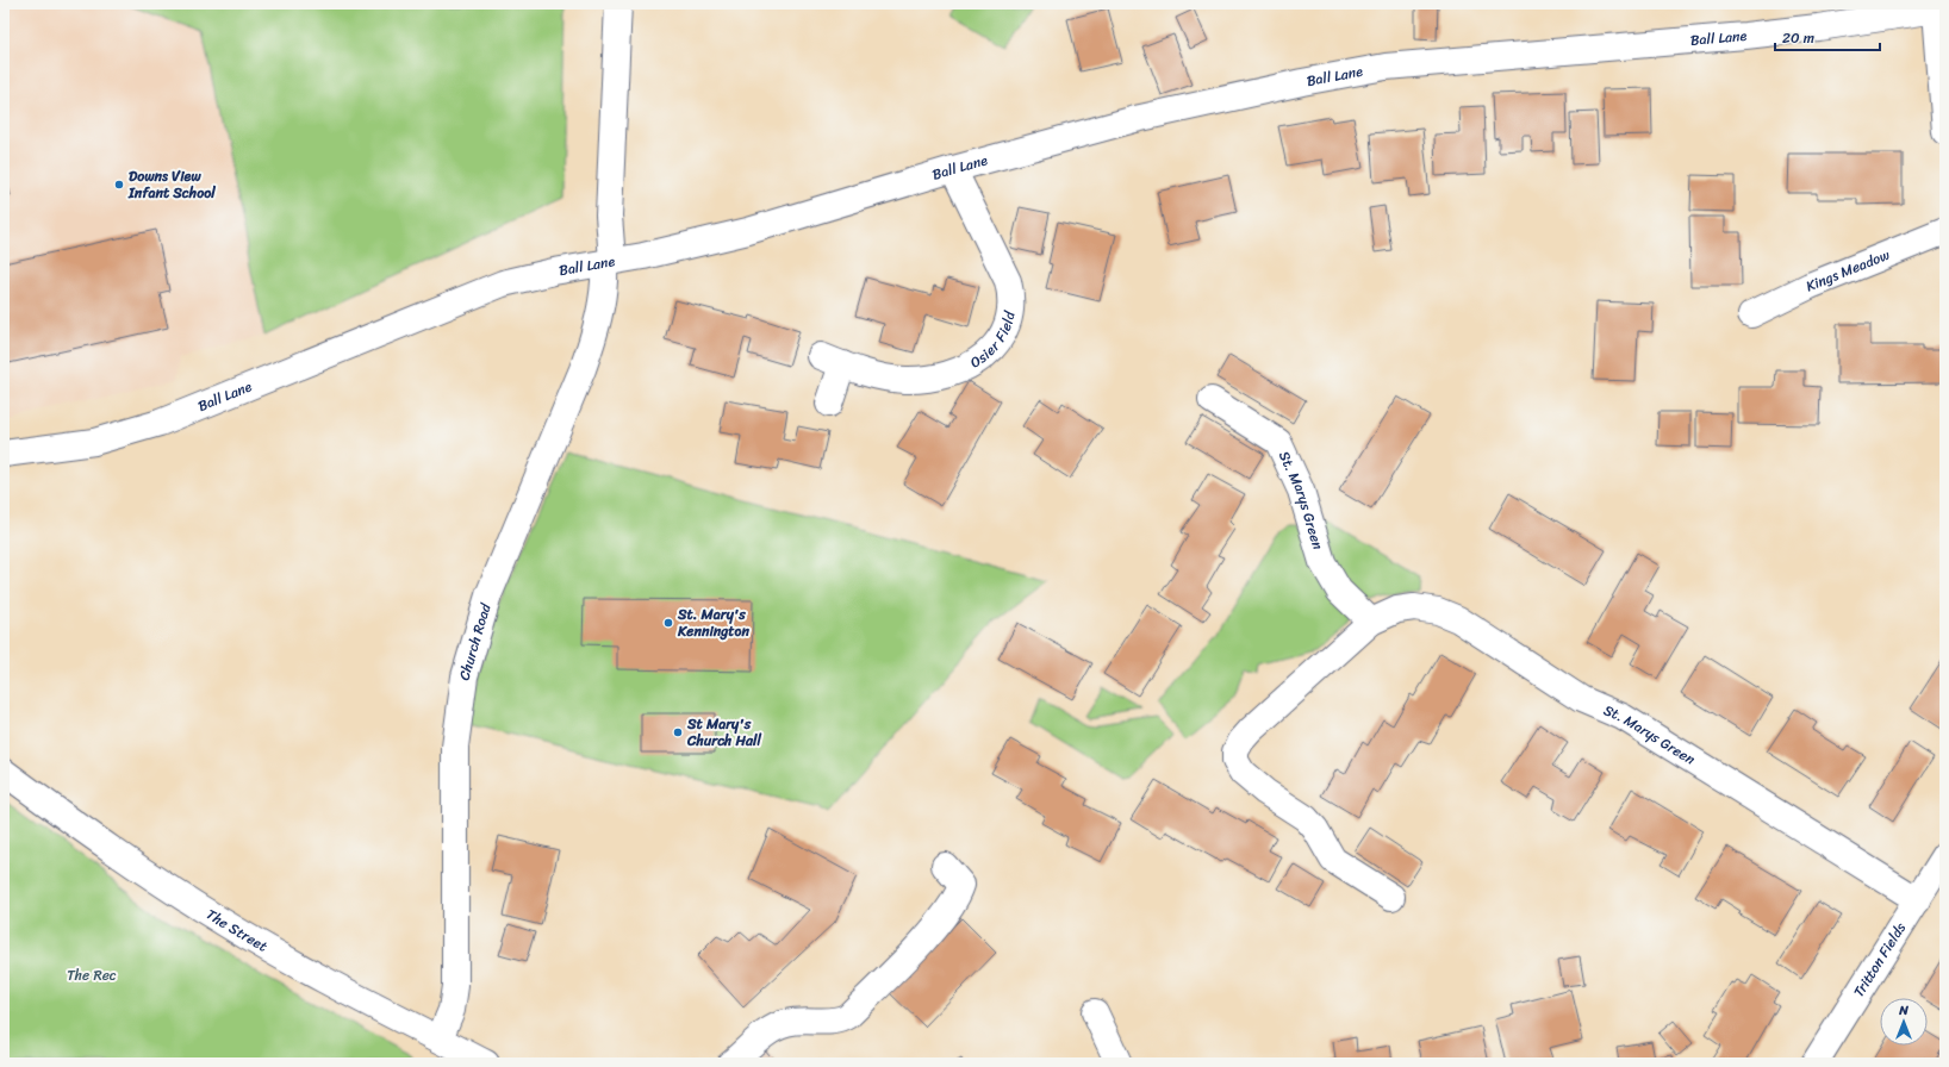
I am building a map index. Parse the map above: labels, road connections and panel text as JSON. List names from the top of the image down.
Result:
{
  "streets": {
    "street": [
      "Ball Lane",
      "Kings Meadow",
      "Osier Field",
      "St. Marys Green",
      "Church Road",
      "The Street",
      "Tritton Fields"
    ]
  },
  "crossings": [
    ["Ball Lane", "Osier Field"],
    ["Ball Lane", "Church Road"],
    ["St. Marys Green", "Tritton Fields"],
    ["Church Road", "The Street"]
  ],
  "parks": ["The Rec"],
  "places": ["Downs View Infant School", "St. Mary's Kennington", "St Mary's Church Hall"],
  "scale_bar": "20 m",
  "north": "top"
}
